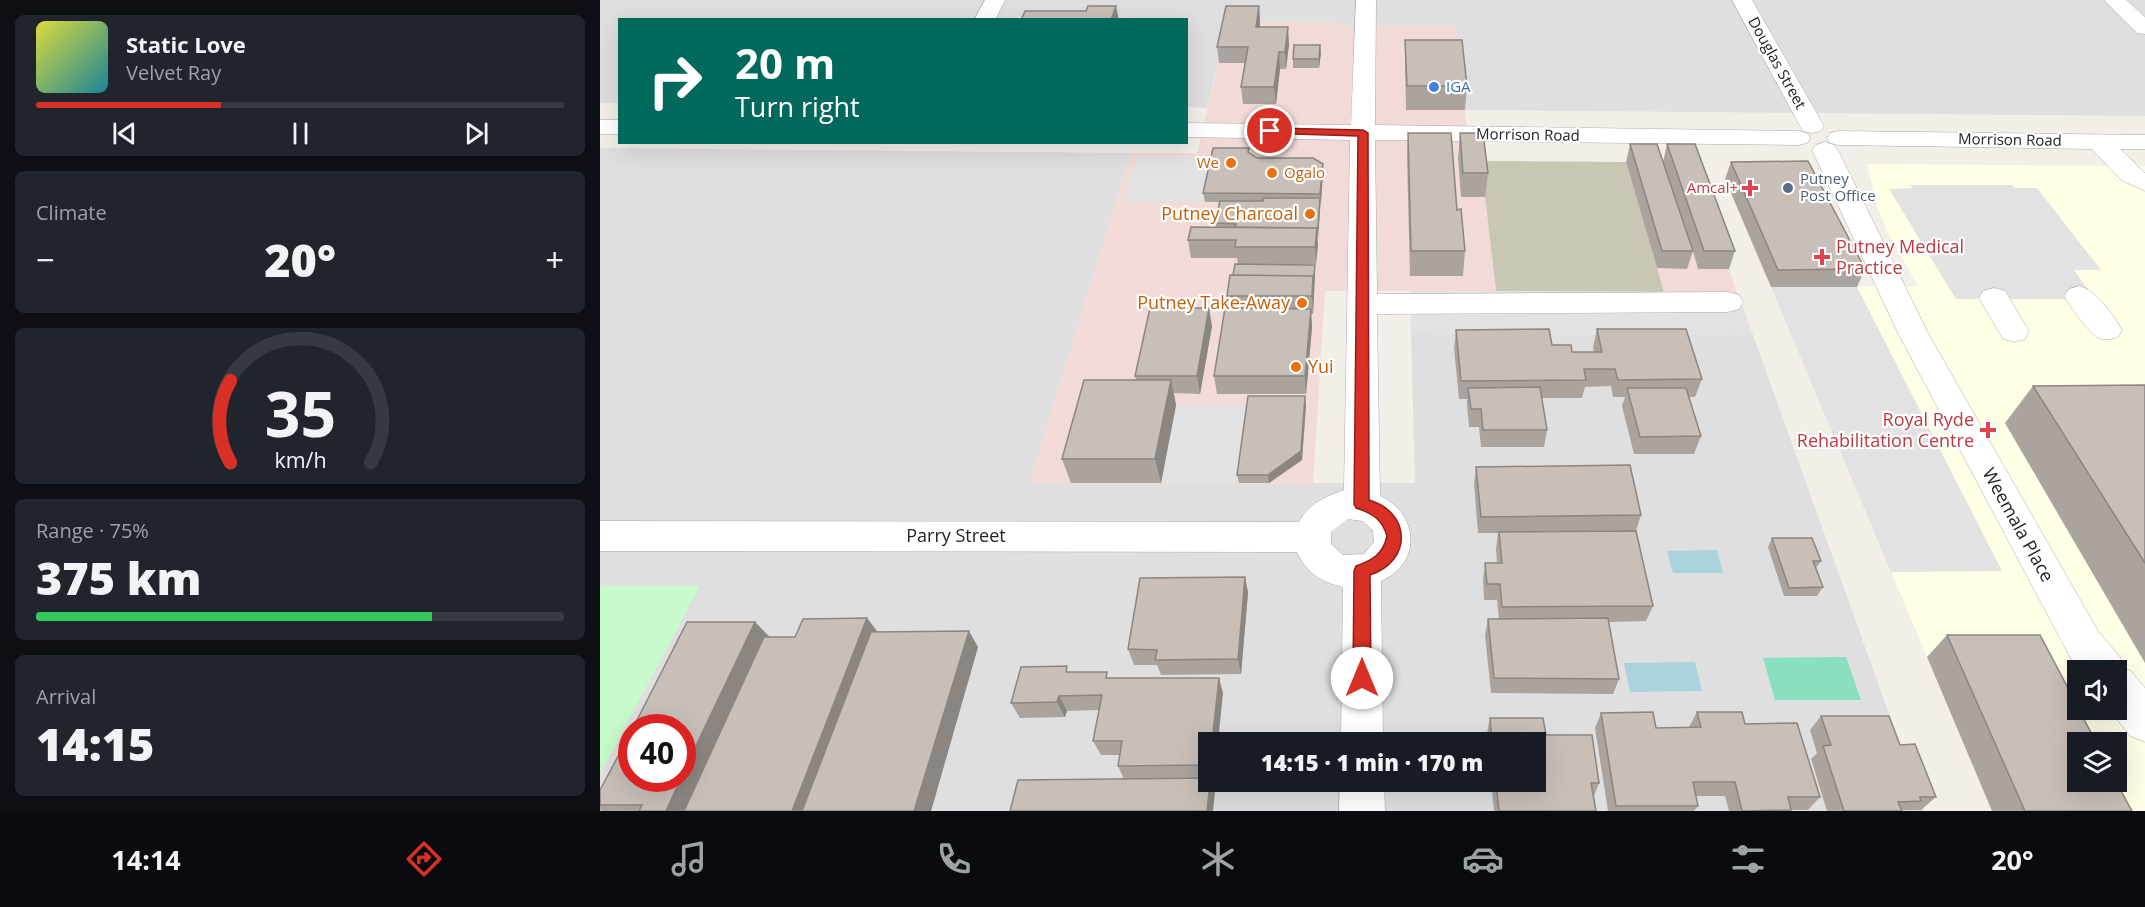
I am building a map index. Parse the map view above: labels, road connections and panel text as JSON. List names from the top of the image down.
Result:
{
  "streets": {
    "street": [
      "Douglas Street",
      "Morrison Road",
      "Weemala Place",
      "Parry Street"
    ]
  },
  "crossings": [
    ["Douglas Street", "Morrison Road"],
    ["Douglas Street", "Weemala Place"],
    ["Morrison Road", "Weemala Place"]
  ],
  "places": {
    "other": [
      "IGA",
      "We",
      "Ogalo",
      "Putney Post Office",
      "Putney Charcoal",
      "Putney Take-Away",
      "Yui"
    ],
    "health": ["Amcal+", "Putney Medical Practice", "Royal Ryde Rehabilitation Centre"]
  },
  "page": {
    "turn": ["20 m", "Turn right"],
    "song": ["Static Love", "Velvet Ray"],
    "tile": [
      "Climate",
      ["Range · 75%", "375 km"],
      ["Arrival", "14:15"]
    ],
    "heat": ["−", "20°", "+"],
    "limit": "40",
    "trip": "14:15 · 1 min · 170 m",
    "tabs": ["14:14", "20°"],
    "gauge": ["35", "km/h"]
  }
}
